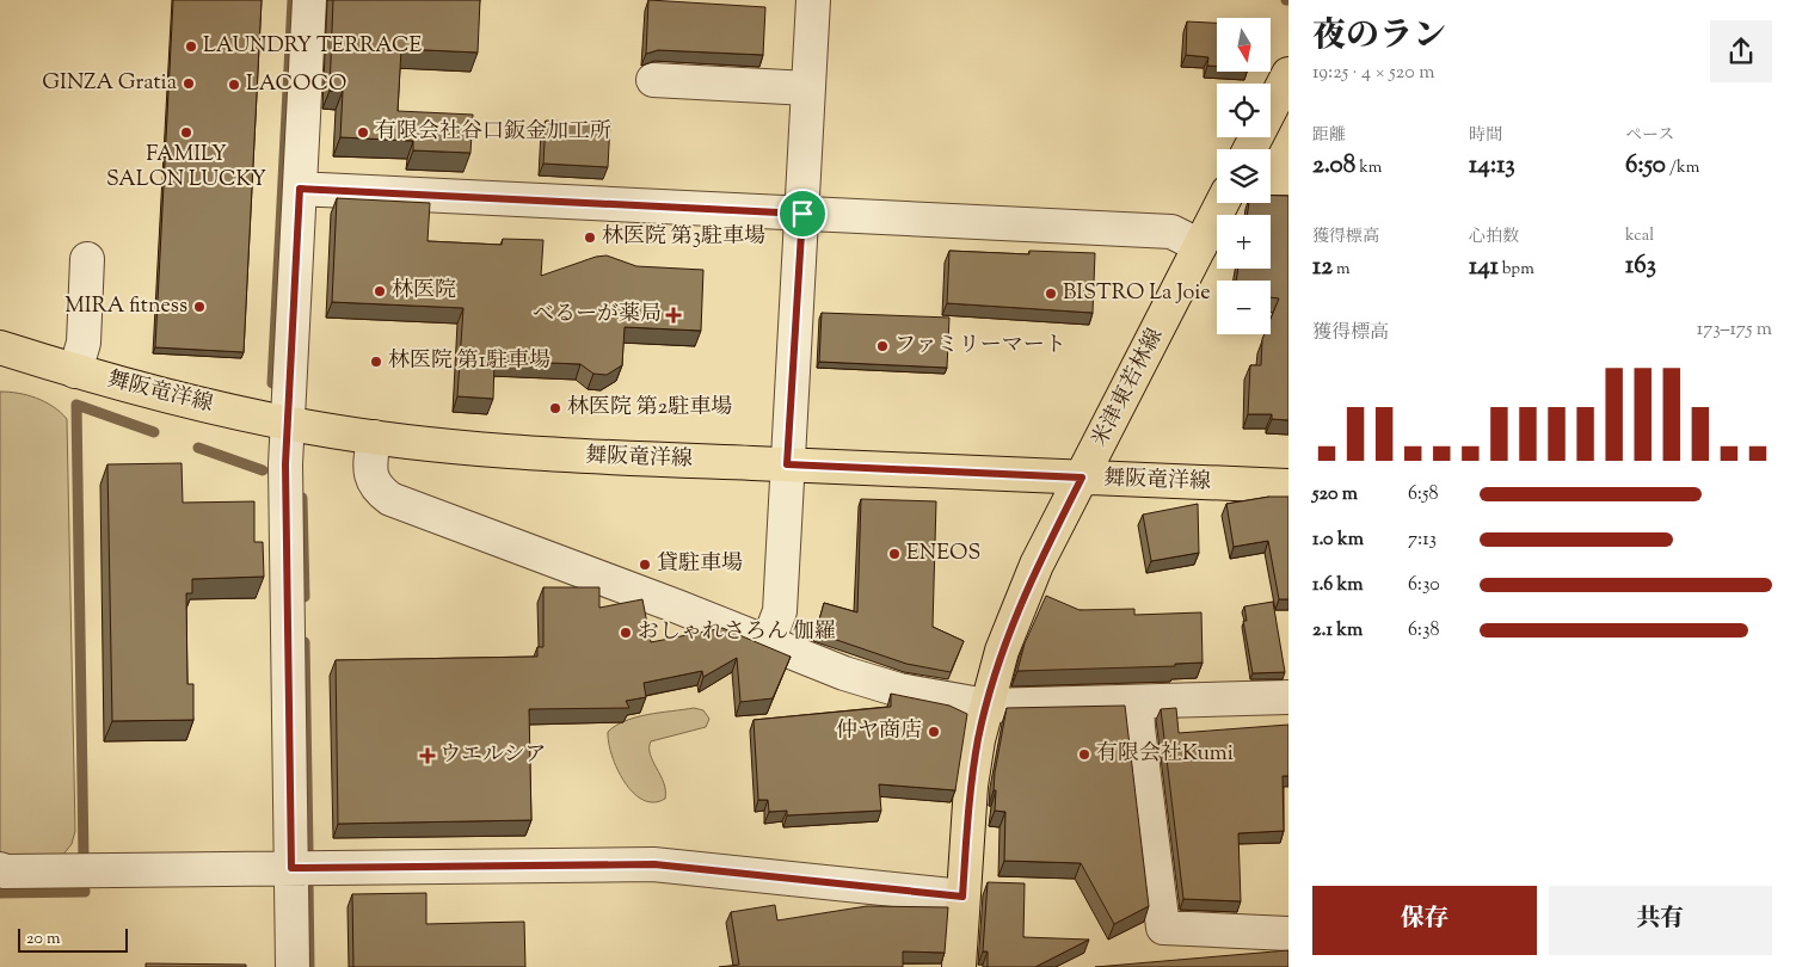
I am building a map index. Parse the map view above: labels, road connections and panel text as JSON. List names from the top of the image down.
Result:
{
  "streets": {
    "main road": ["米津東若林線", "舞阪竜洋線"]
  },
  "crossings": [
    ["米津東若林線", "舞阪竜洋線"]
  ],
  "places": {
    "other": [
      "LAUNDRY TERRACE",
      "GINZA Gratia",
      "LACOCO",
      "FAMILY SALON LUCKY",
      "有限会社谷口鈑金加工所",
      "林医院 第3駐車場",
      "林医院",
      "BISTRO La Joie",
      "MIRA fitness",
      "ファミリーマート",
      "林医院 第1駐車場",
      "林医院 第2駐車場",
      "ENEOS",
      "貸駐車場",
      "おしゃれさろん 伽羅",
      "仲ヤ商店",
      "有限会社Kumi"
    ],
    "health": ["べるーが薬局", "ウエルシア"]
  },
  "scale_bar": "20 m",
  "north": "bottom",
  "page": {
    "heading": ["夜のラン", "19:25 · 4 × 520 m"],
    "map_buttons": ["+", "−"],
    "stats": [
      ["距離", "2.08 km"],
      ["時間", "14:13"],
      ["ペース", "6:50 /km"],
      ["獲得標高", "12 m"],
      ["心拍数", "141 bpm"],
      ["kcal", "163"]
    ],
    "chart": ["獲得標高", "173–175 m"],
    "list": [
      {
        "name": "520 m",
        "note": "6:58"
      },
      {
        "name": "1.0 km",
        "note": "7:13"
      },
      {
        "name": "1.6 km",
        "note": "6:30"
      },
      {
        "name": "2.1 km",
        "note": "6:38"
      }
    ],
    "buttons": ["保存", "共有"],
    "scale": "20 m"
  }
}
